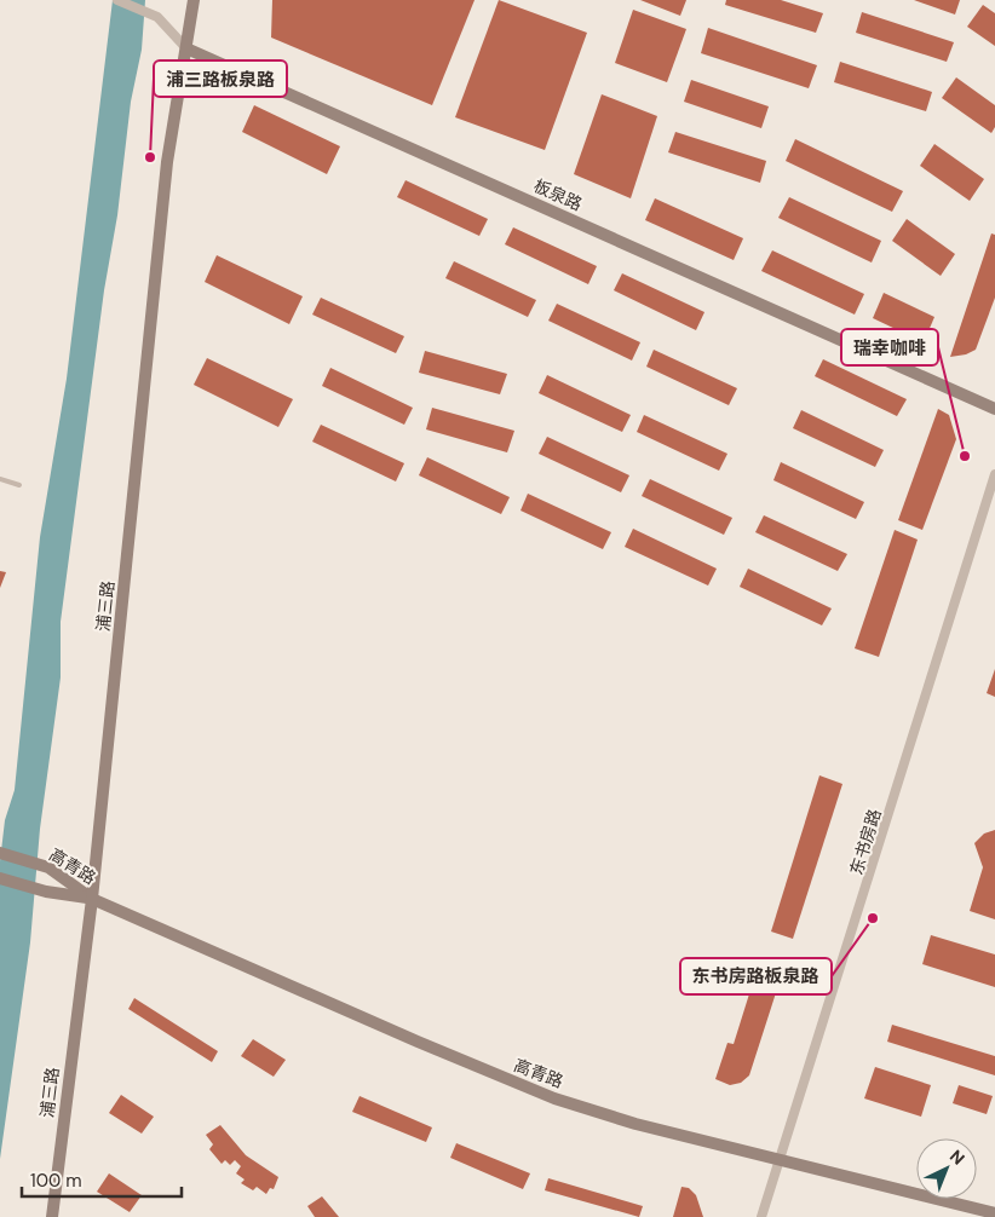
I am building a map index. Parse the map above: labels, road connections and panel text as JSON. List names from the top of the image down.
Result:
{
  "streets": {
    "main road": ["板泉路", "浦三路", "高青路"],
    "street": ["东书房路"]
  },
  "crossings": [
    ["板泉路", "浦三路"],
    ["浦三路", "高青路"],
    ["东书房路", "高青路"]
  ],
  "places": ["浦三路板泉路", "瑞幸咖啡", "东书房路板泉路"],
  "scale_bar": "100 m",
  "north": "top right"
}
